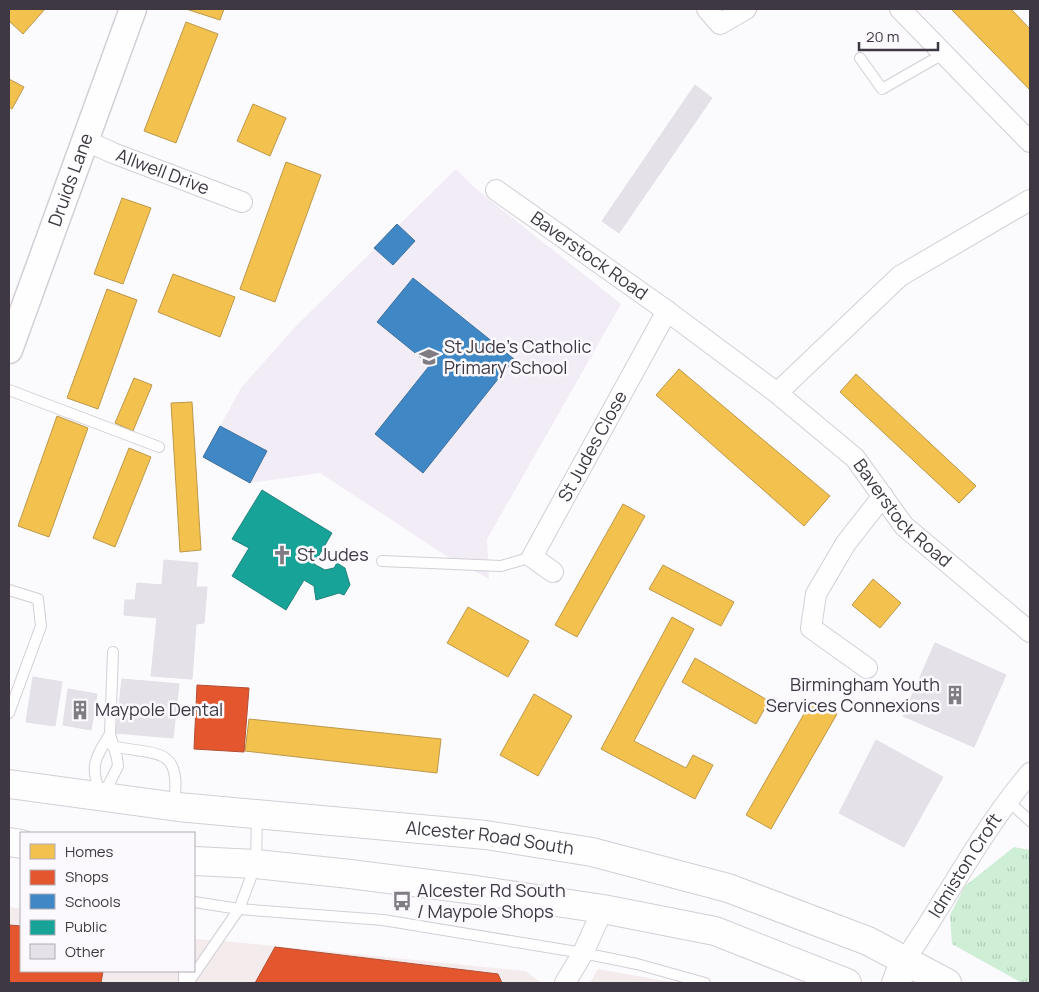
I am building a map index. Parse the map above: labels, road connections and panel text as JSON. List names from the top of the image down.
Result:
{
  "streets": {
    "highway": ["Alcester Road South"],
    "street": [
      "Allwell Drive",
      "Druids Lane",
      "Baverstock Road",
      "St Judes Close",
      "Idmiston Croft"
    ]
  },
  "crossings": [
    ["Allwell Drive", "Druids Lane"],
    ["Baverstock Road", "St Judes Close"],
    ["Alcester Road South", "Idmiston Croft"]
  ],
  "places": {
    "school or university": ["St Jude's Catholic Primary School"],
    "church": ["St Judes"],
    "building": ["Birmingham Youth Services Connexions", "Maypole Dental"],
    "bus stop": ["Alcester Rd South / Maypole Shops"]
  },
  "legend": [
    "Homes",
    "Shops",
    "Schools",
    "Public",
    "Other"
  ],
  "scale_bar": "20 m"
}
